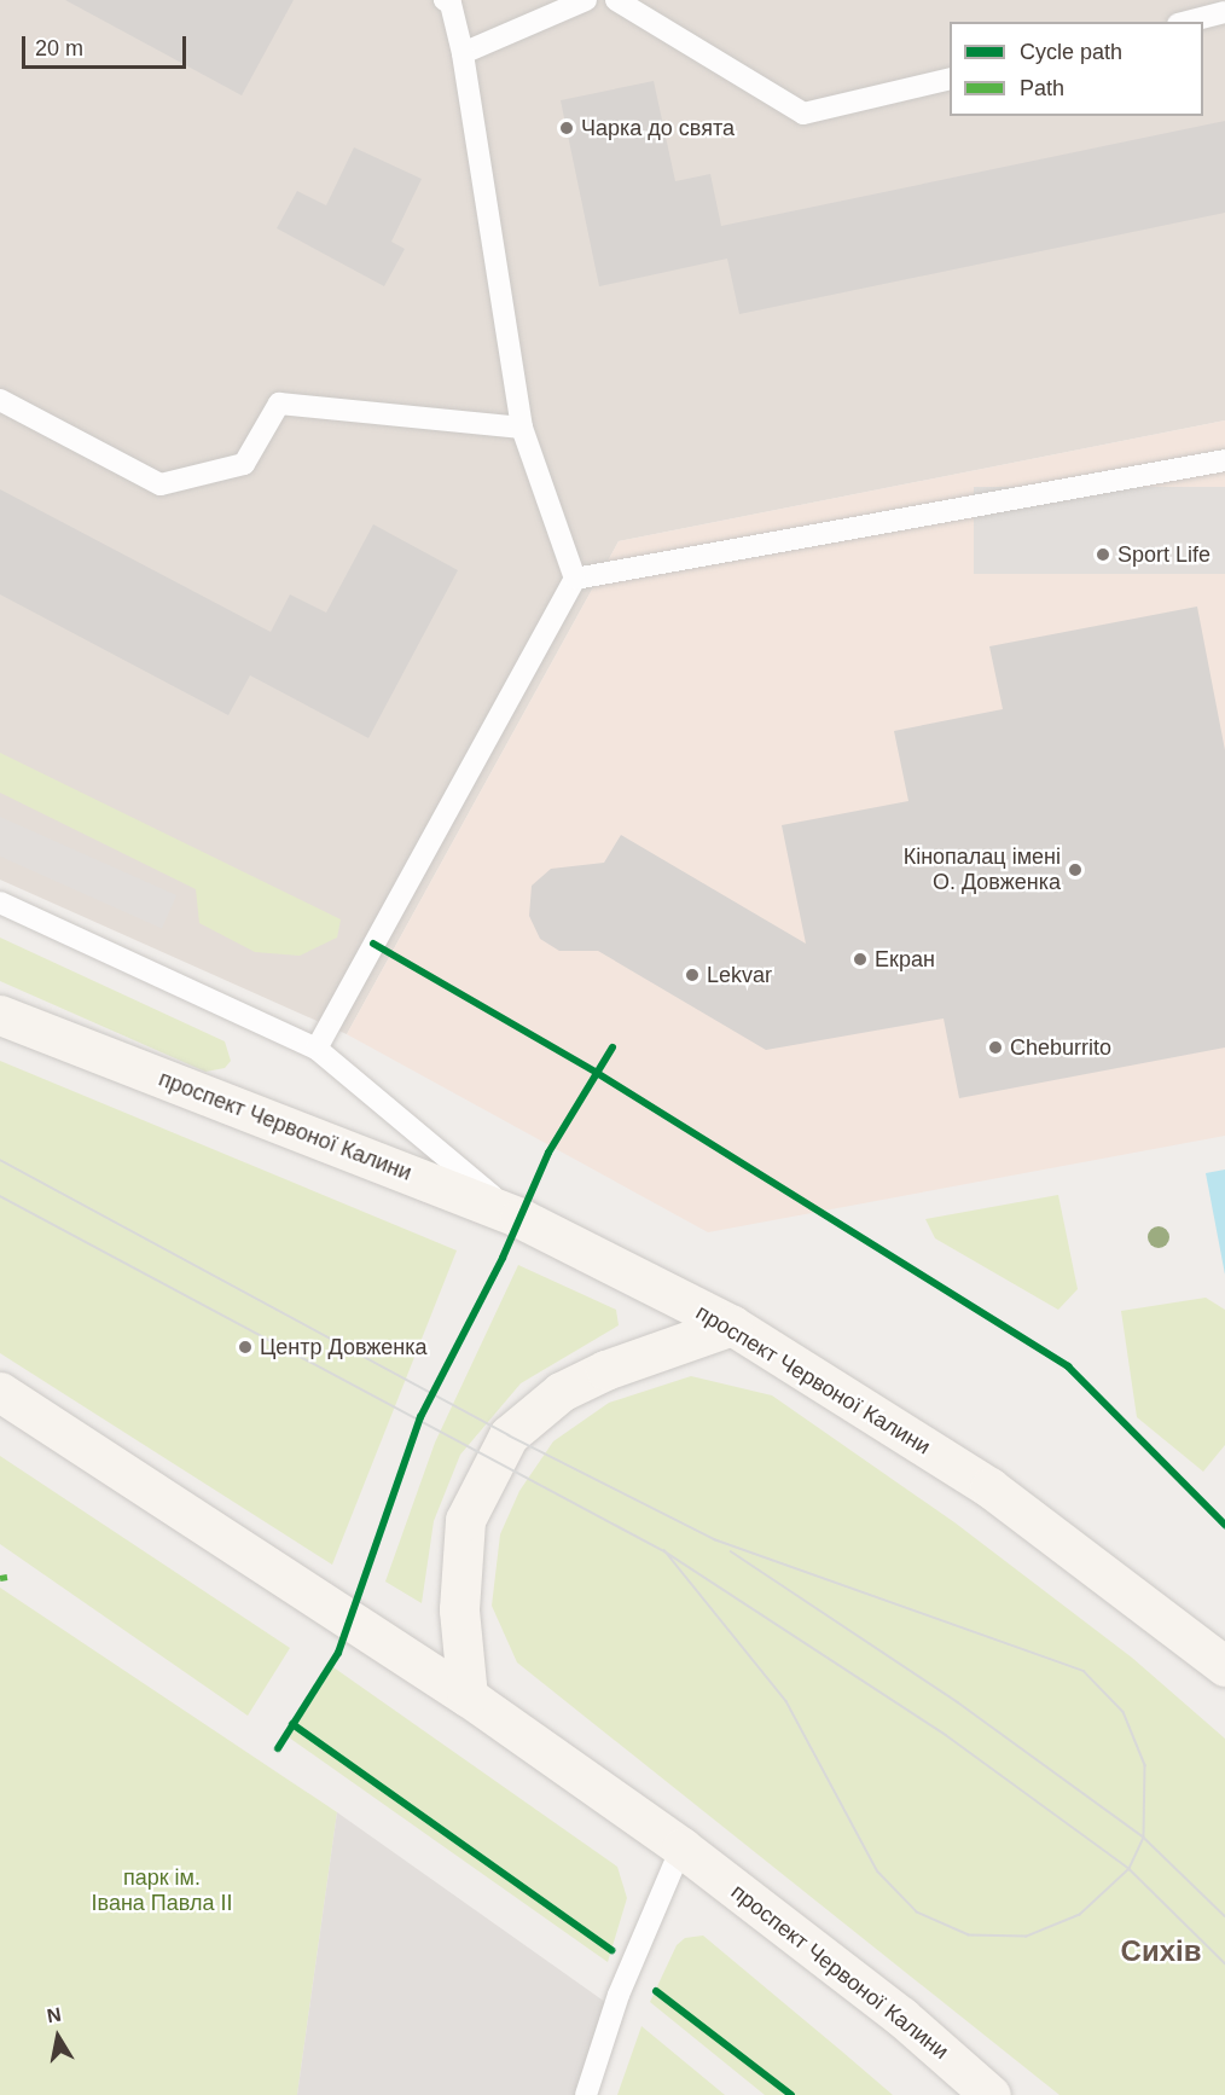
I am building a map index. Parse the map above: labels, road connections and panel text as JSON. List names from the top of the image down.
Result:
{
  "streets": {
    "main road": ["проспект Червоної Калини"]
  },
  "districts": ["Сихів"],
  "parks": ["парк ім. Івана Павла II"],
  "places": [
    "Чарка до свята",
    "Sport Life",
    "Кінопалац імені О. Довженка",
    "Екран",
    "Lekvar",
    "Cheburrito",
    "Центр Довженка"
  ],
  "legend": ["Cycle path", "Path"],
  "scale_bar": "20 m",
  "north": "top"
}
